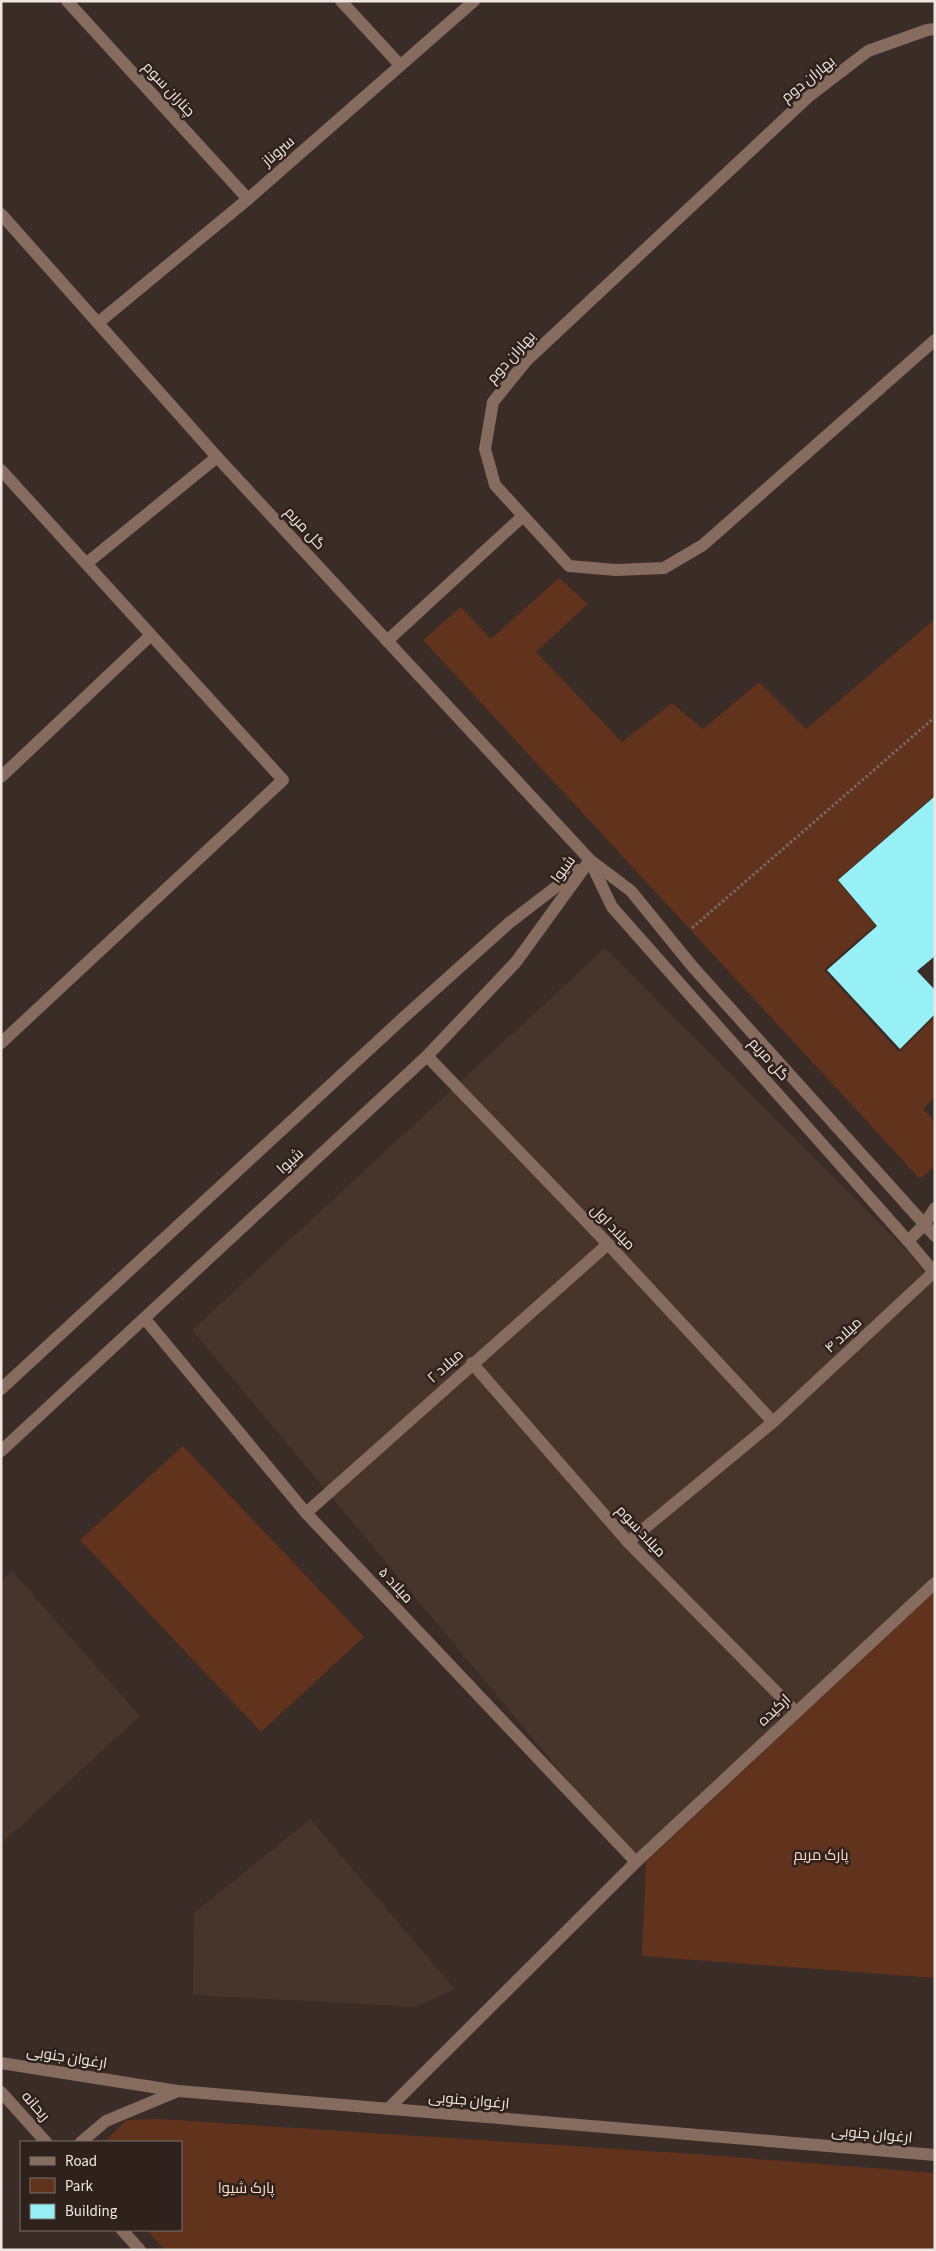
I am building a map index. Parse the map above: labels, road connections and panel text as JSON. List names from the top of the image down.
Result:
{
  "streets": {
    "street": [
      "بهاران دوم",
      "چناران سوم",
      "سروناز",
      "گل مریم",
      "شیوا",
      "میلاد اول",
      "میلاد ۴",
      "میلاد ۲",
      "میلاد سوم",
      "میلاد ۵",
      "ارکیده",
      "ارغوان جنوبی",
      "ریحانه"
    ]
  },
  "crossings": [
    ["چناران سوم", "سروناز"],
    ["سروناز", "گل مریم"],
    ["گل مریم", "شیوا"],
    ["گل مریم", "میلاد ۴"],
    ["شیوا", "میلاد اول"],
    ["شیوا", "میلاد ۵"],
    ["میلاد اول", "میلاد ۴"],
    ["میلاد اول", "میلاد ۲"],
    ["میلاد ۴", "میلاد سوم"],
    ["میلاد ۲", "میلاد سوم"],
    ["میلاد ۲", "میلاد ۵"],
    ["میلاد سوم", "ارکیده"],
    ["میلاد ۵", "ارکیده"],
    ["ارکیده", "ارغوان جنوبی"]
  ],
  "parks": ["پارک مریم", "پارک شیوا"],
  "legend": ["Road", "Park", "Building"]
}
